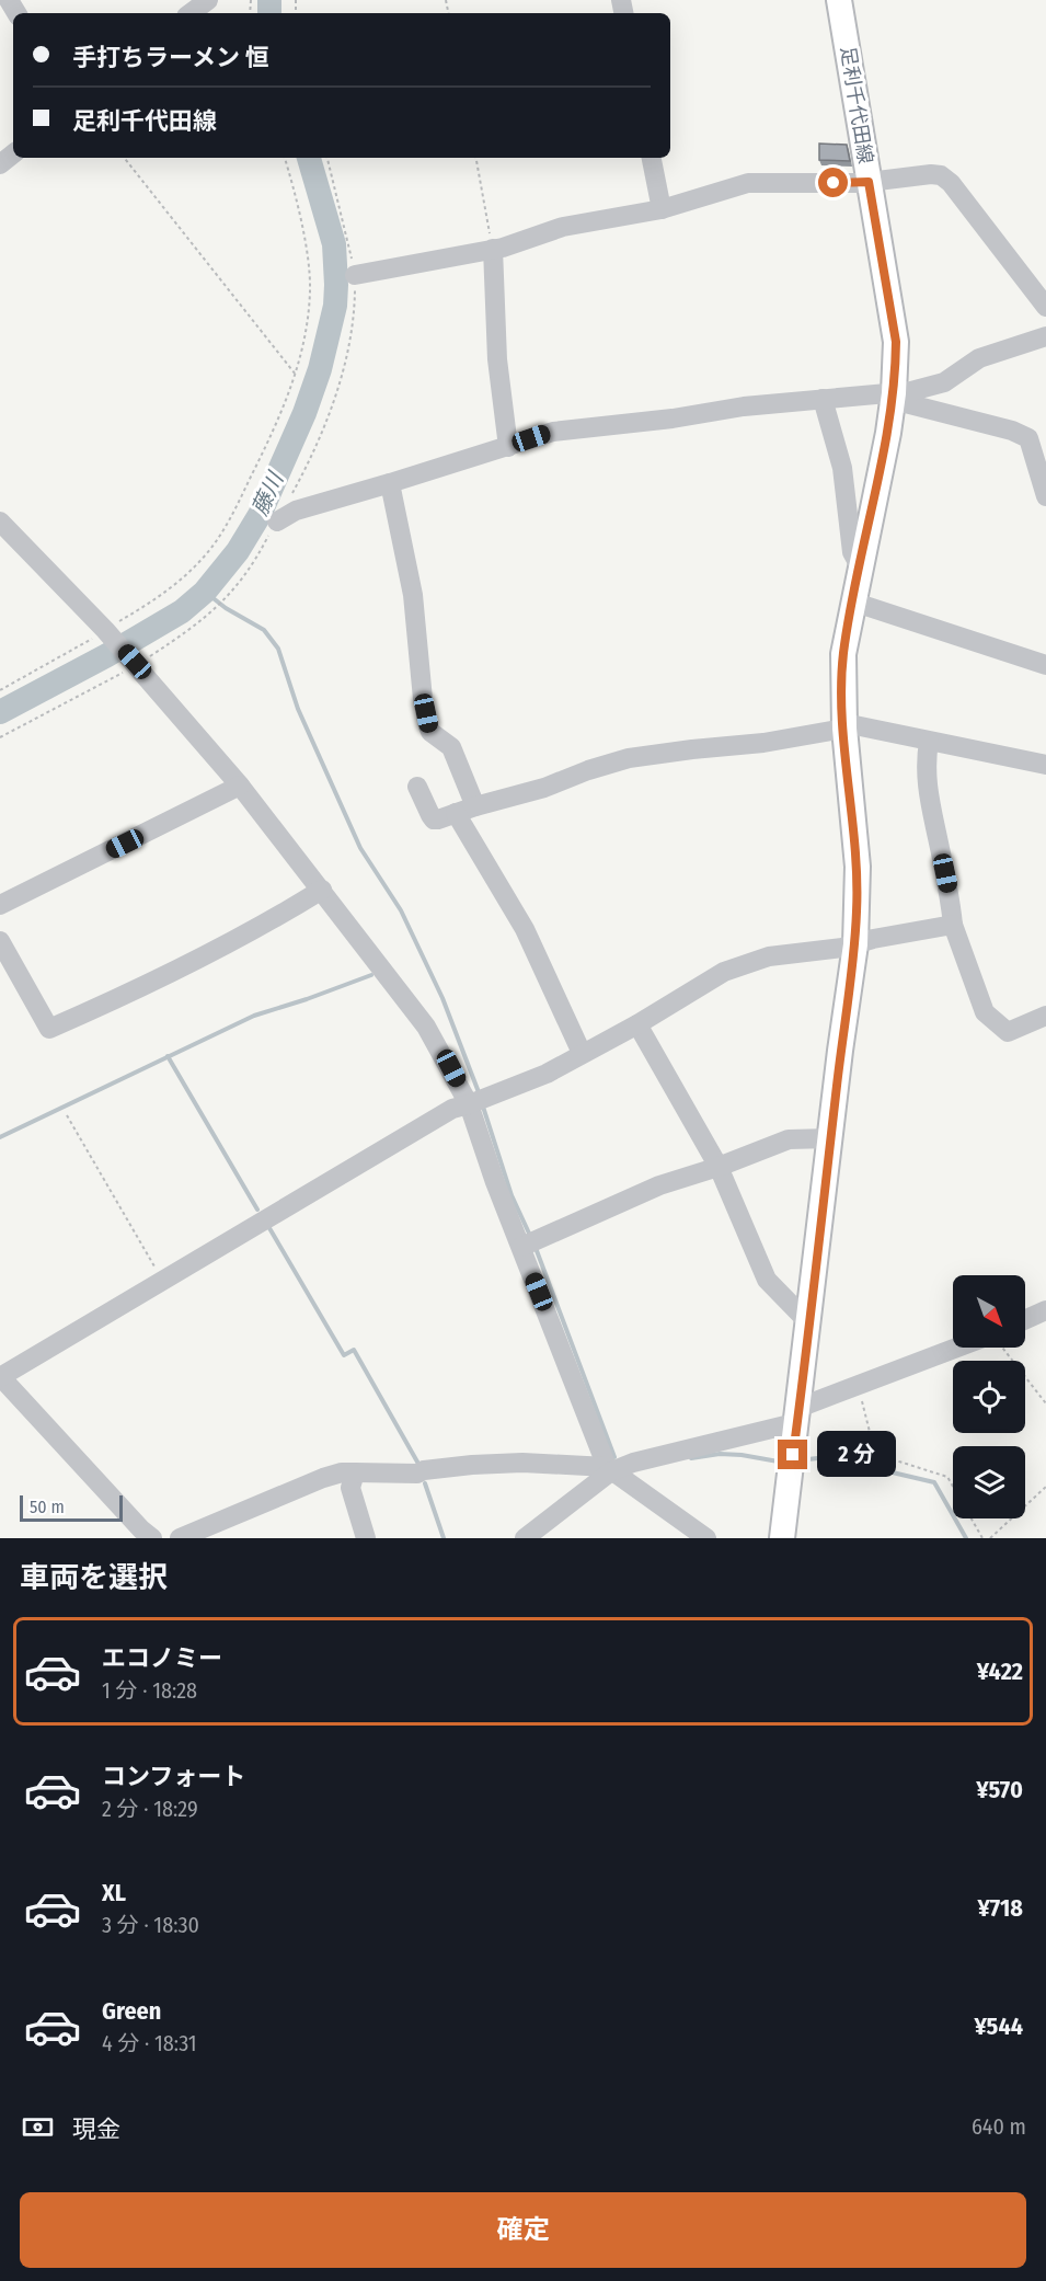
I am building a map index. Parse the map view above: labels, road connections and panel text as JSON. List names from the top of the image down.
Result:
{
  "streets": {
    "main road": ["足利千代田線"]
  },
  "water": ["藤川"],
  "scale_bar": "50 m",
  "north": "bottom right",
  "page": {
    "banner": ["手打ちラーメン 恒", "足利千代田線"],
    "bubble": "2 分",
    "scale": "50 m",
    "heading": "車両を選択",
    "list": [
      {
        "name": "エコノミー",
        "note": "1 分 · 18:28",
        "value": "¥422"
      },
      {
        "name": "コンフォート",
        "note": "2 分 · 18:29",
        "value": "¥570"
      },
      {
        "name": "XL",
        "note": "3 分 · 18:30",
        "value": "¥718"
      },
      {
        "name": "Green",
        "note": "4 分 · 18:31",
        "value": "¥544"
      }
    ],
    "pay": ["現金", "640 m"],
    "buttons": "確定"
  }
}
